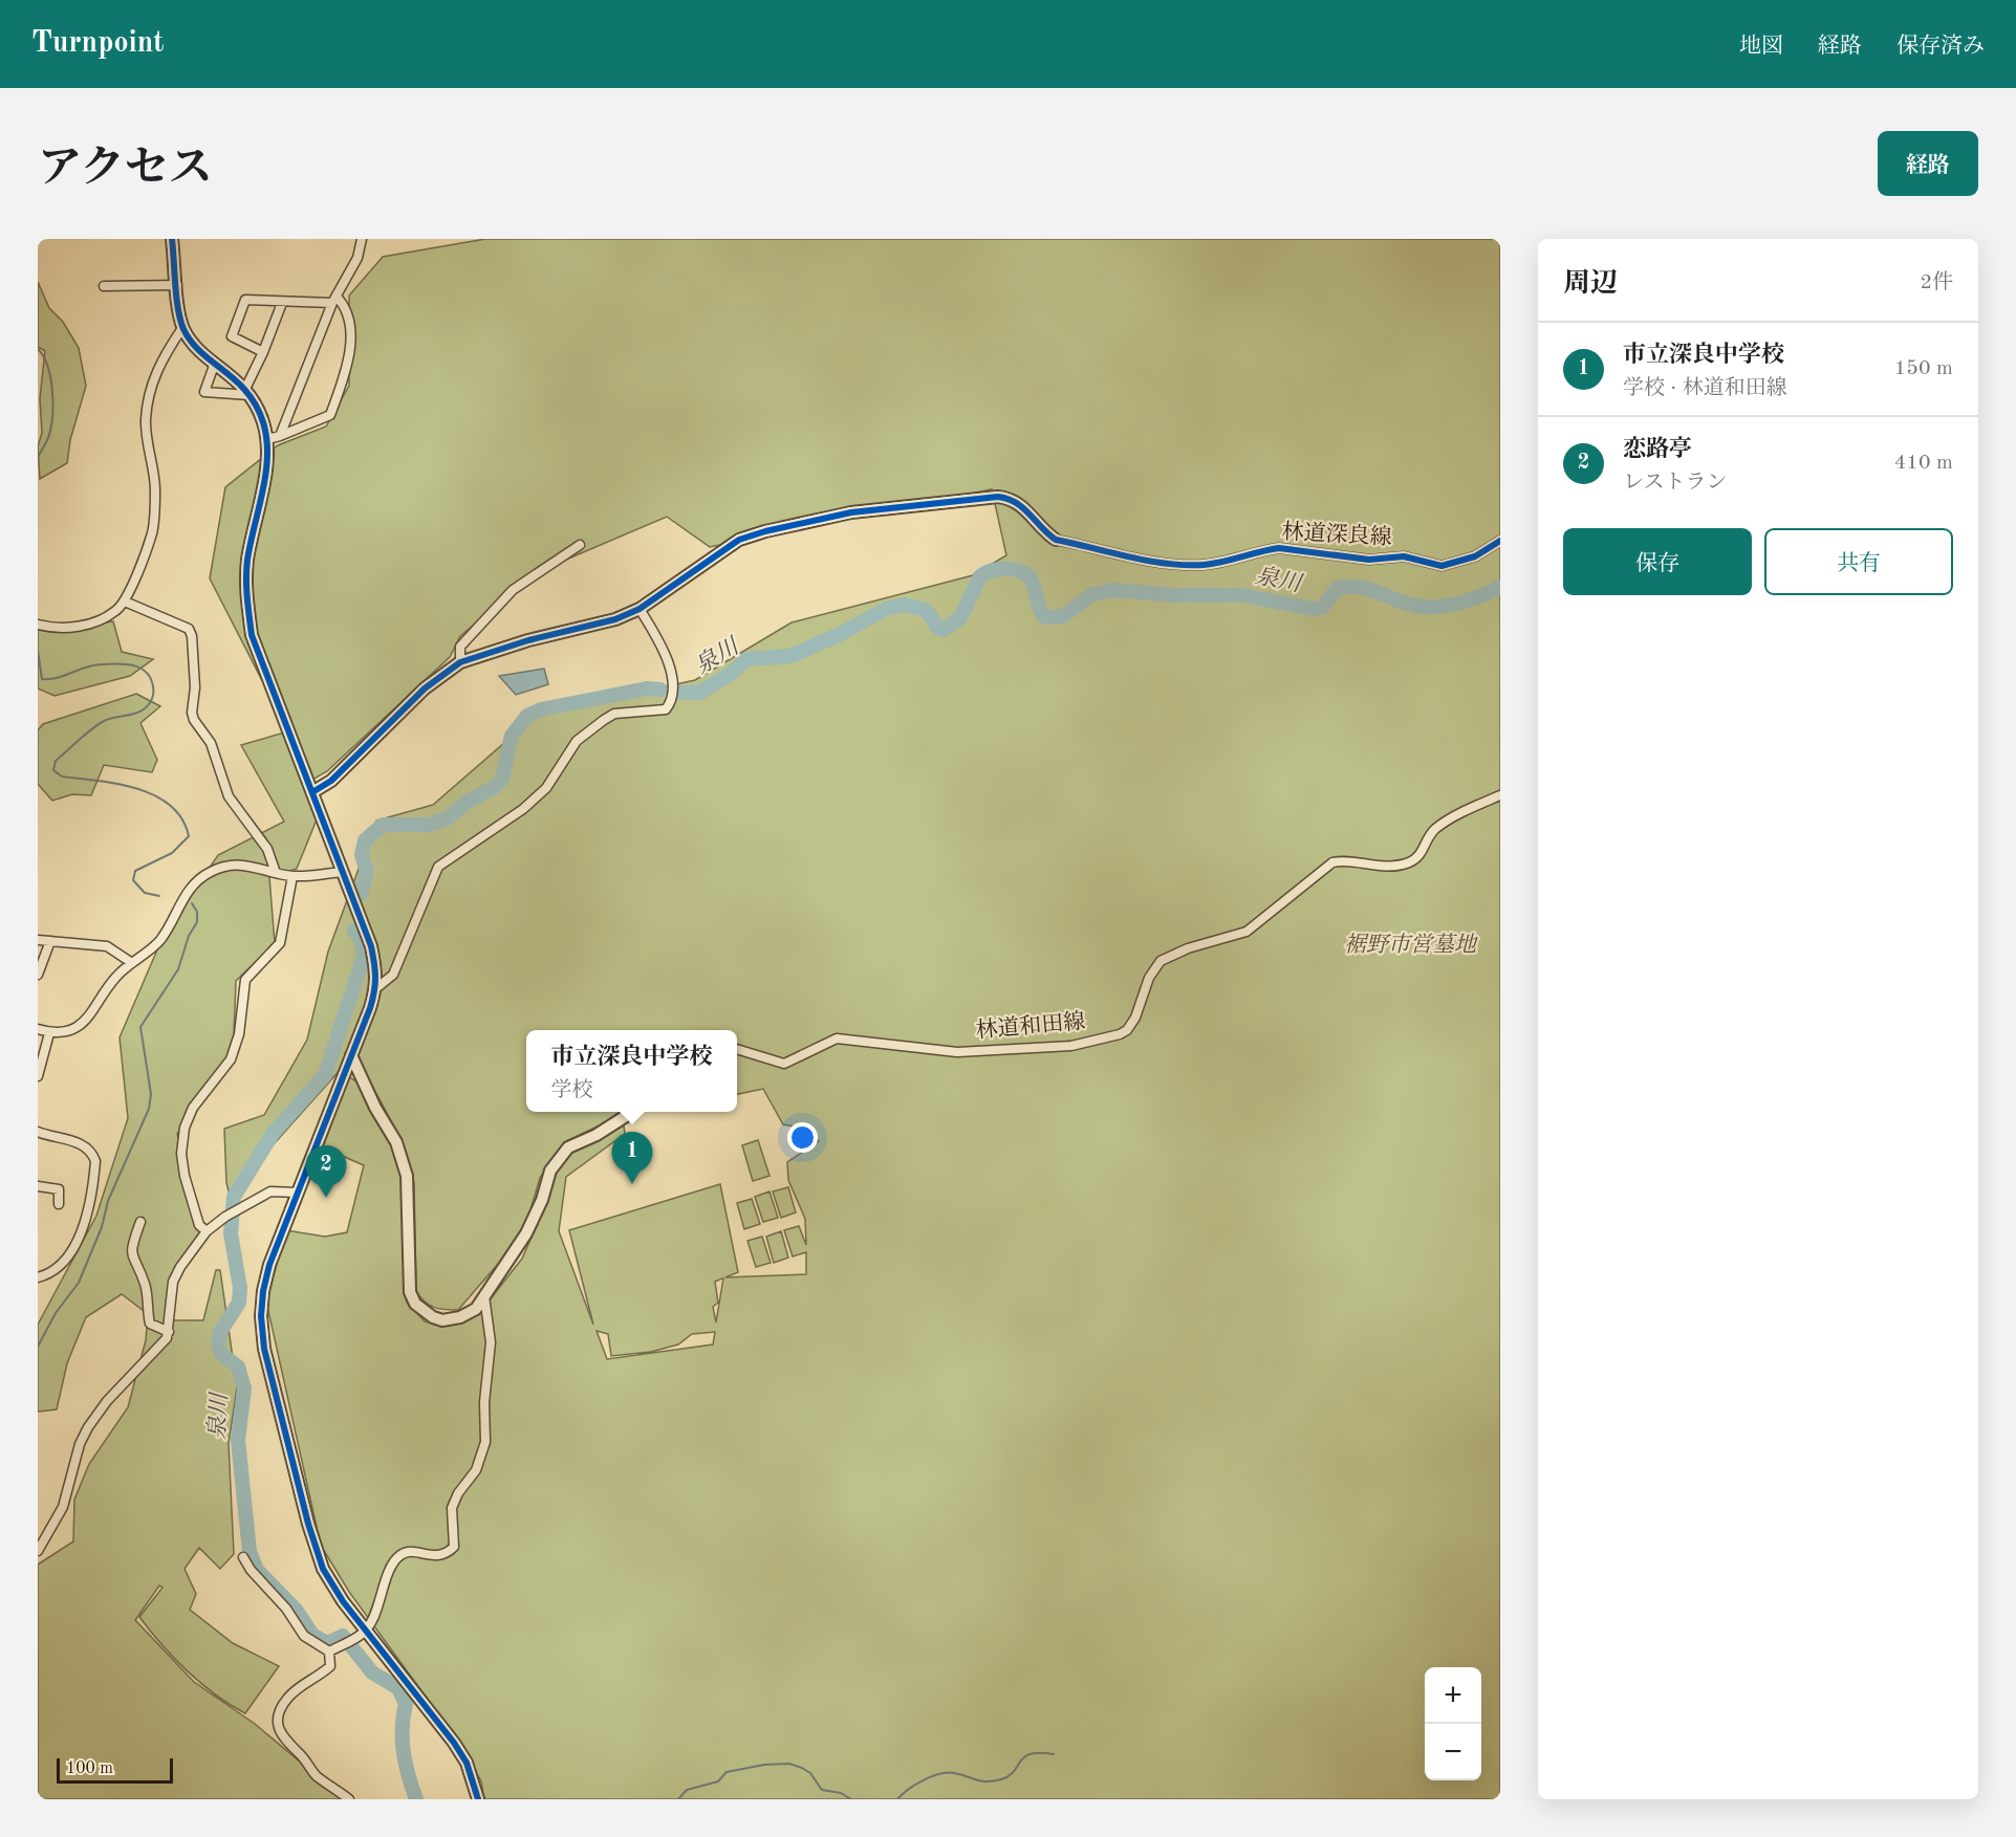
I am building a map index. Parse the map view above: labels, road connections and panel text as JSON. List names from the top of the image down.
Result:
{
  "streets": {
    "street": ["林道深良線", "林道和田線"]
  },
  "water": ["泉川"],
  "parks": ["裾野市営墓地"],
  "scale_bar": "100 m",
  "page": {
    "header": "Turnpoint",
    "nav": ["地図", "経路", "保存済み"],
    "title": "アクセス",
    "buttons": [
      "経路",
      ["保存", "共有"]
    ],
    "heading": ["周辺", "2件"],
    "list": [
      {
        "mark": "1",
        "name": "市立深良中学校",
        "note": "学校 · 林道和田線",
        "value": "150 m"
      },
      {
        "mark": "2",
        "name": "恋路亭",
        "note": "レストラン",
        "value": "410 m"
      }
    ],
    "popup": ["市立深良中学校", "学校"],
    "pins": ["1", "2"],
    "map_buttons": ["+", "−"],
    "scale": "100 m"
  }
}
